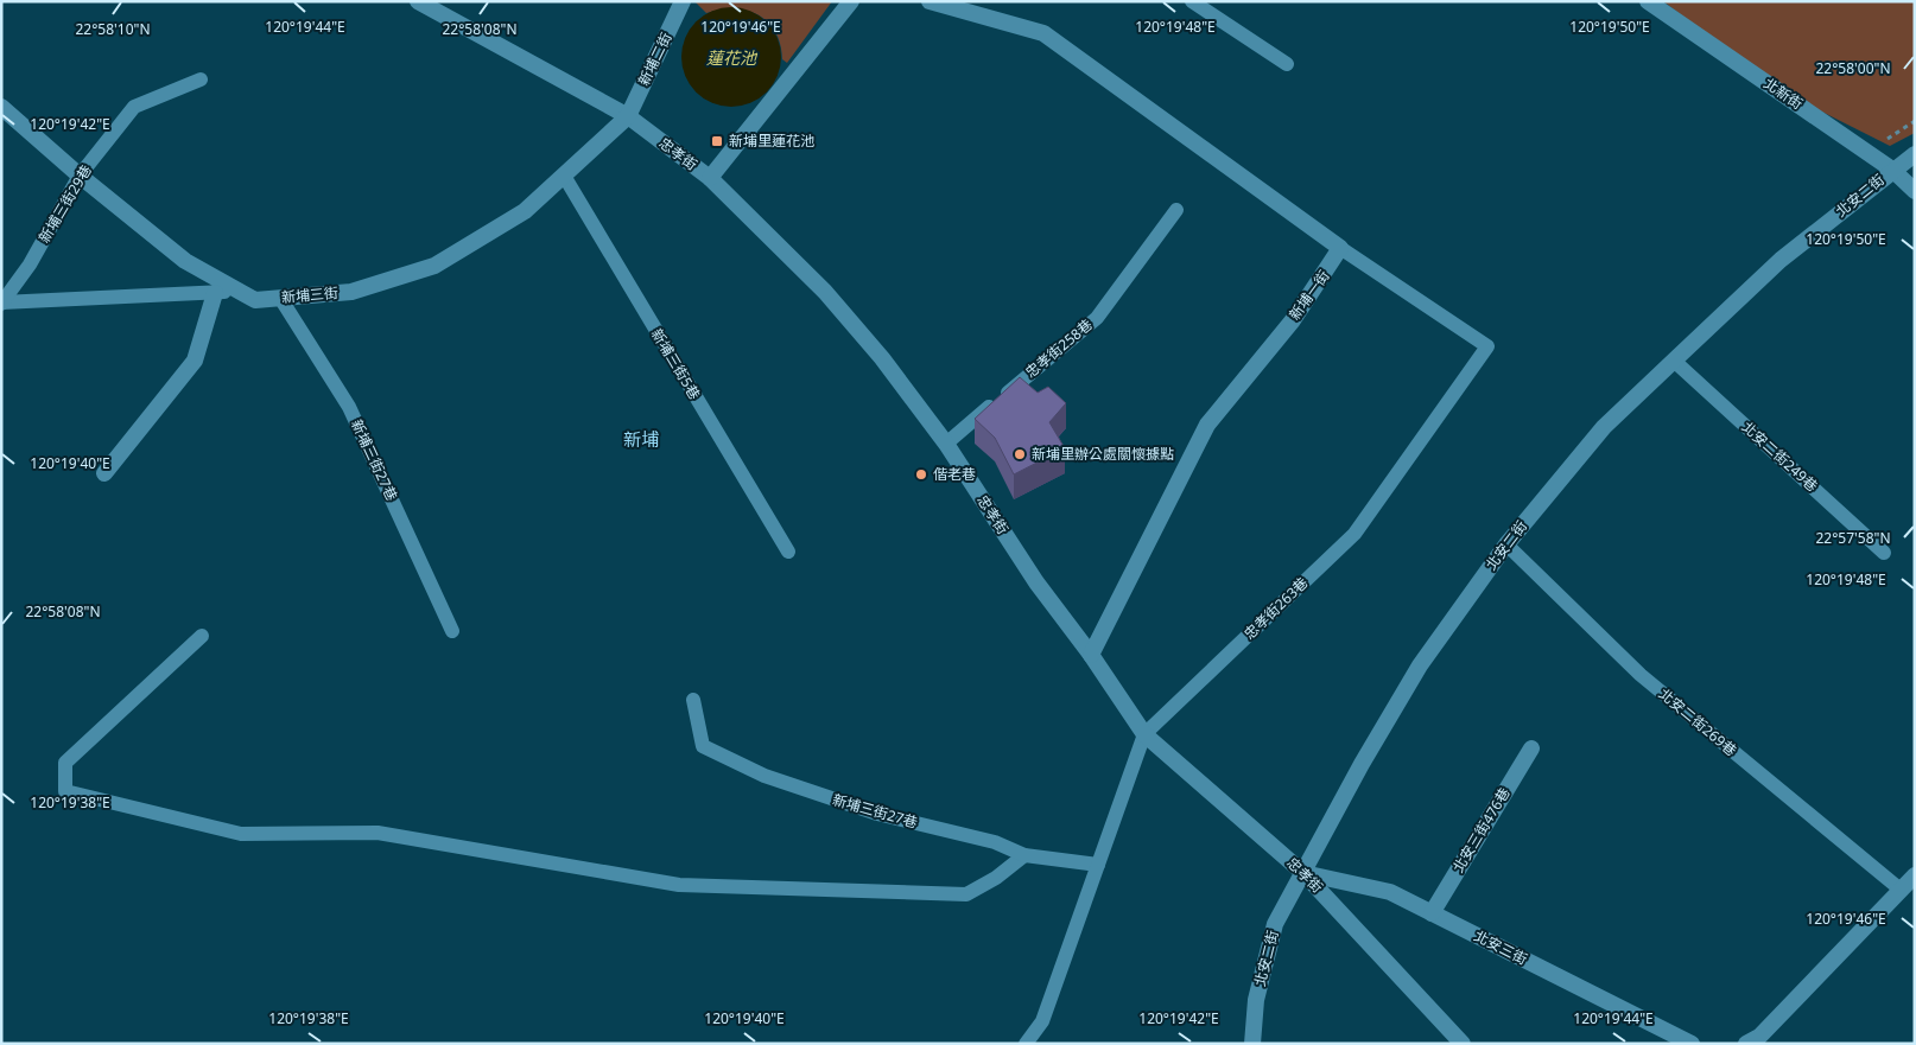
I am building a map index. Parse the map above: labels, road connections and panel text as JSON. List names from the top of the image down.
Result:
{
  "streets": {
    "street": [
      "新埔二街",
      "北新街",
      "忠孝街",
      "北安二街",
      "新埔三街",
      "新埔一街",
      "北安三街476巷",
      "北安三街"
    ],
    "lane": [
      "新埔三街29巷",
      "忠孝街258巷",
      "新埔三街5巷",
      "北安二街249巷",
      "新埔三街27巷",
      "忠孝街263巷",
      "北安二街269巷"
    ]
  },
  "crossings": [
    ["新埔二街", "忠孝街"],
    ["新埔二街", "新埔三街"],
    ["北新街", "北安二街"],
    ["忠孝街", "北安二街"],
    ["忠孝街", "新埔三街"],
    ["忠孝街", "新埔一街"],
    ["忠孝街", "忠孝街258巷"],
    ["忠孝街", "忠孝街263巷"],
    ["忠孝街", "北安三街"],
    ["北安二街", "北安二街249巷"],
    ["北安二街", "北安二街269巷"],
    ["北安二街", "北安三街"],
    ["新埔三街29巷", "新埔三街"],
    ["新埔三街", "新埔三街5巷"],
    ["新埔三街", "新埔三街27巷"],
    ["新埔一街", "忠孝街263巷"],
    ["新埔三街27巷", "忠孝街263巷"],
    ["北安三街476巷", "北安三街"]
  ],
  "districts": ["新埔"],
  "water": ["蓮花池"],
  "places": {
    "transit": ["新埔里蓮花池"],
    "other": ["新埔里辦公處關懷據點", "偕老巷"]
  },
  "coordinates": [
    "120°19'44\"E",
    "120°19'46\"E",
    "120°19'48\"E",
    "120°19'50\"E",
    "22°58'10\"N",
    "22°58'08\"N",
    "22°58'00\"N",
    "120°19'42\"E",
    "120°19'40\"E",
    "22°57'58\"N",
    "120°19'38\"E"
  ]
}
